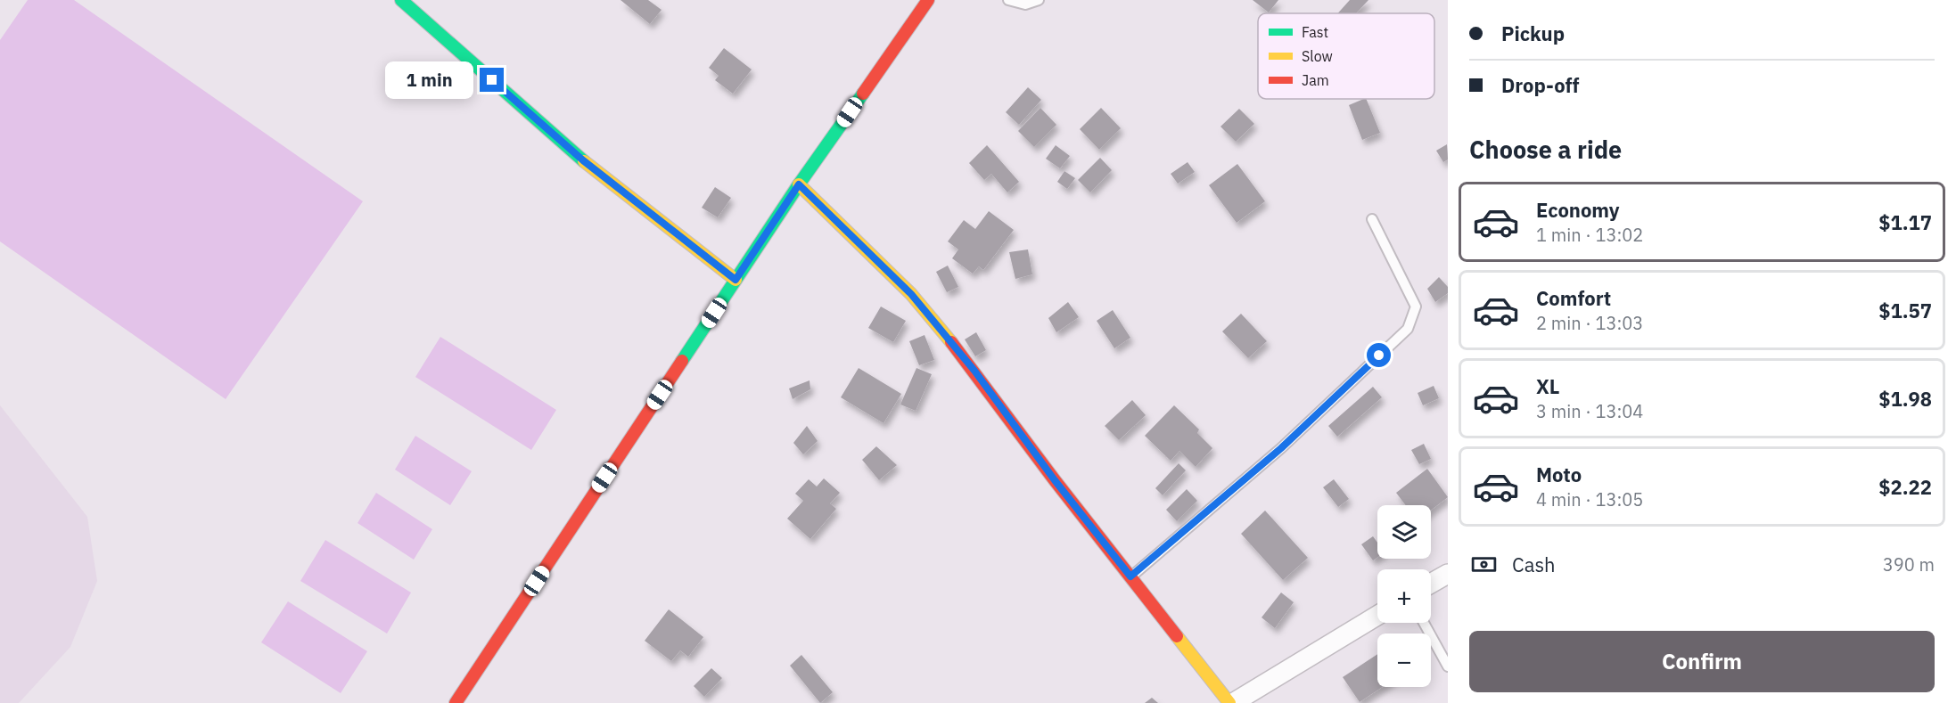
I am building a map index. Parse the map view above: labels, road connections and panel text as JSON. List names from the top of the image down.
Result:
{
  "legend": ["Fast", "Slow", "Jam"],
  "page": {
    "banner": ["Pickup", "Drop-off"],
    "bubble": "1 min",
    "heading": "Choose a ride",
    "list": [
      {
        "name": "Economy",
        "note": "1 min · 13:02",
        "value": "$1.17"
      },
      {
        "name": "Comfort",
        "note": "2 min · 13:03",
        "value": "$1.57"
      },
      {
        "name": "XL",
        "note": "3 min · 13:04",
        "value": "$1.98"
      },
      {
        "name": "Moto",
        "note": "4 min · 13:05",
        "value": "$2.22"
      }
    ],
    "map_buttons": ["+", "−"],
    "pay": ["Cash", "390 m"],
    "buttons": "Confirm"
  }
}
